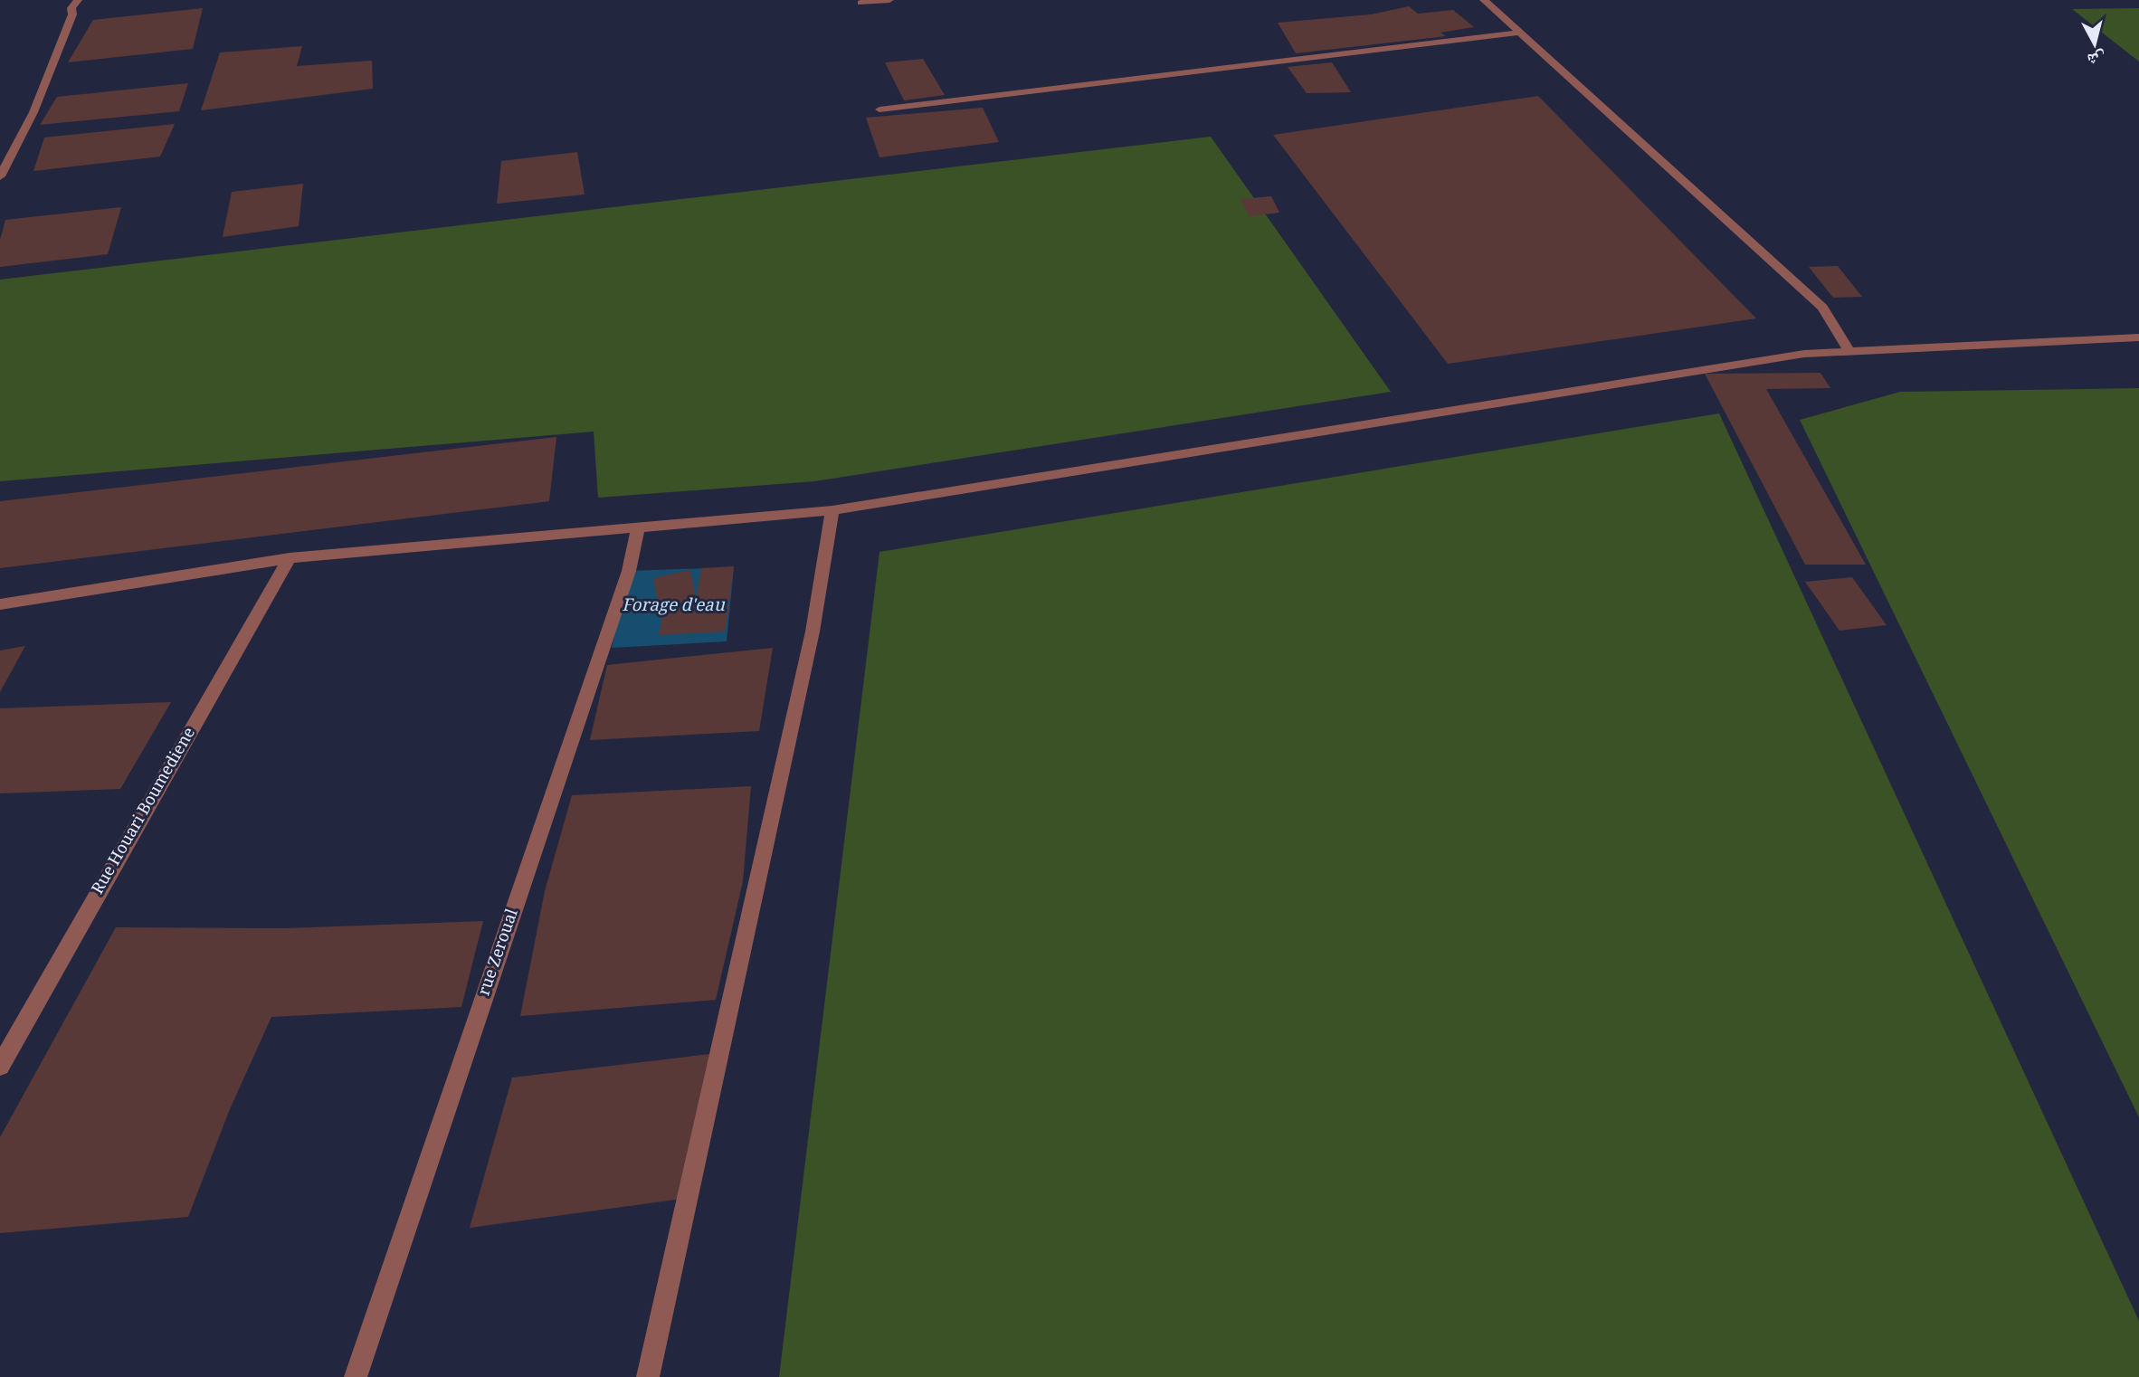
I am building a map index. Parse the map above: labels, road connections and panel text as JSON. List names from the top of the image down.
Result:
{
  "streets": {
    "street": ["Rue Houari Boumediene", "rue Zeroual"]
  },
  "water": ["Forage d'eau"],
  "north": "bottom"
}
